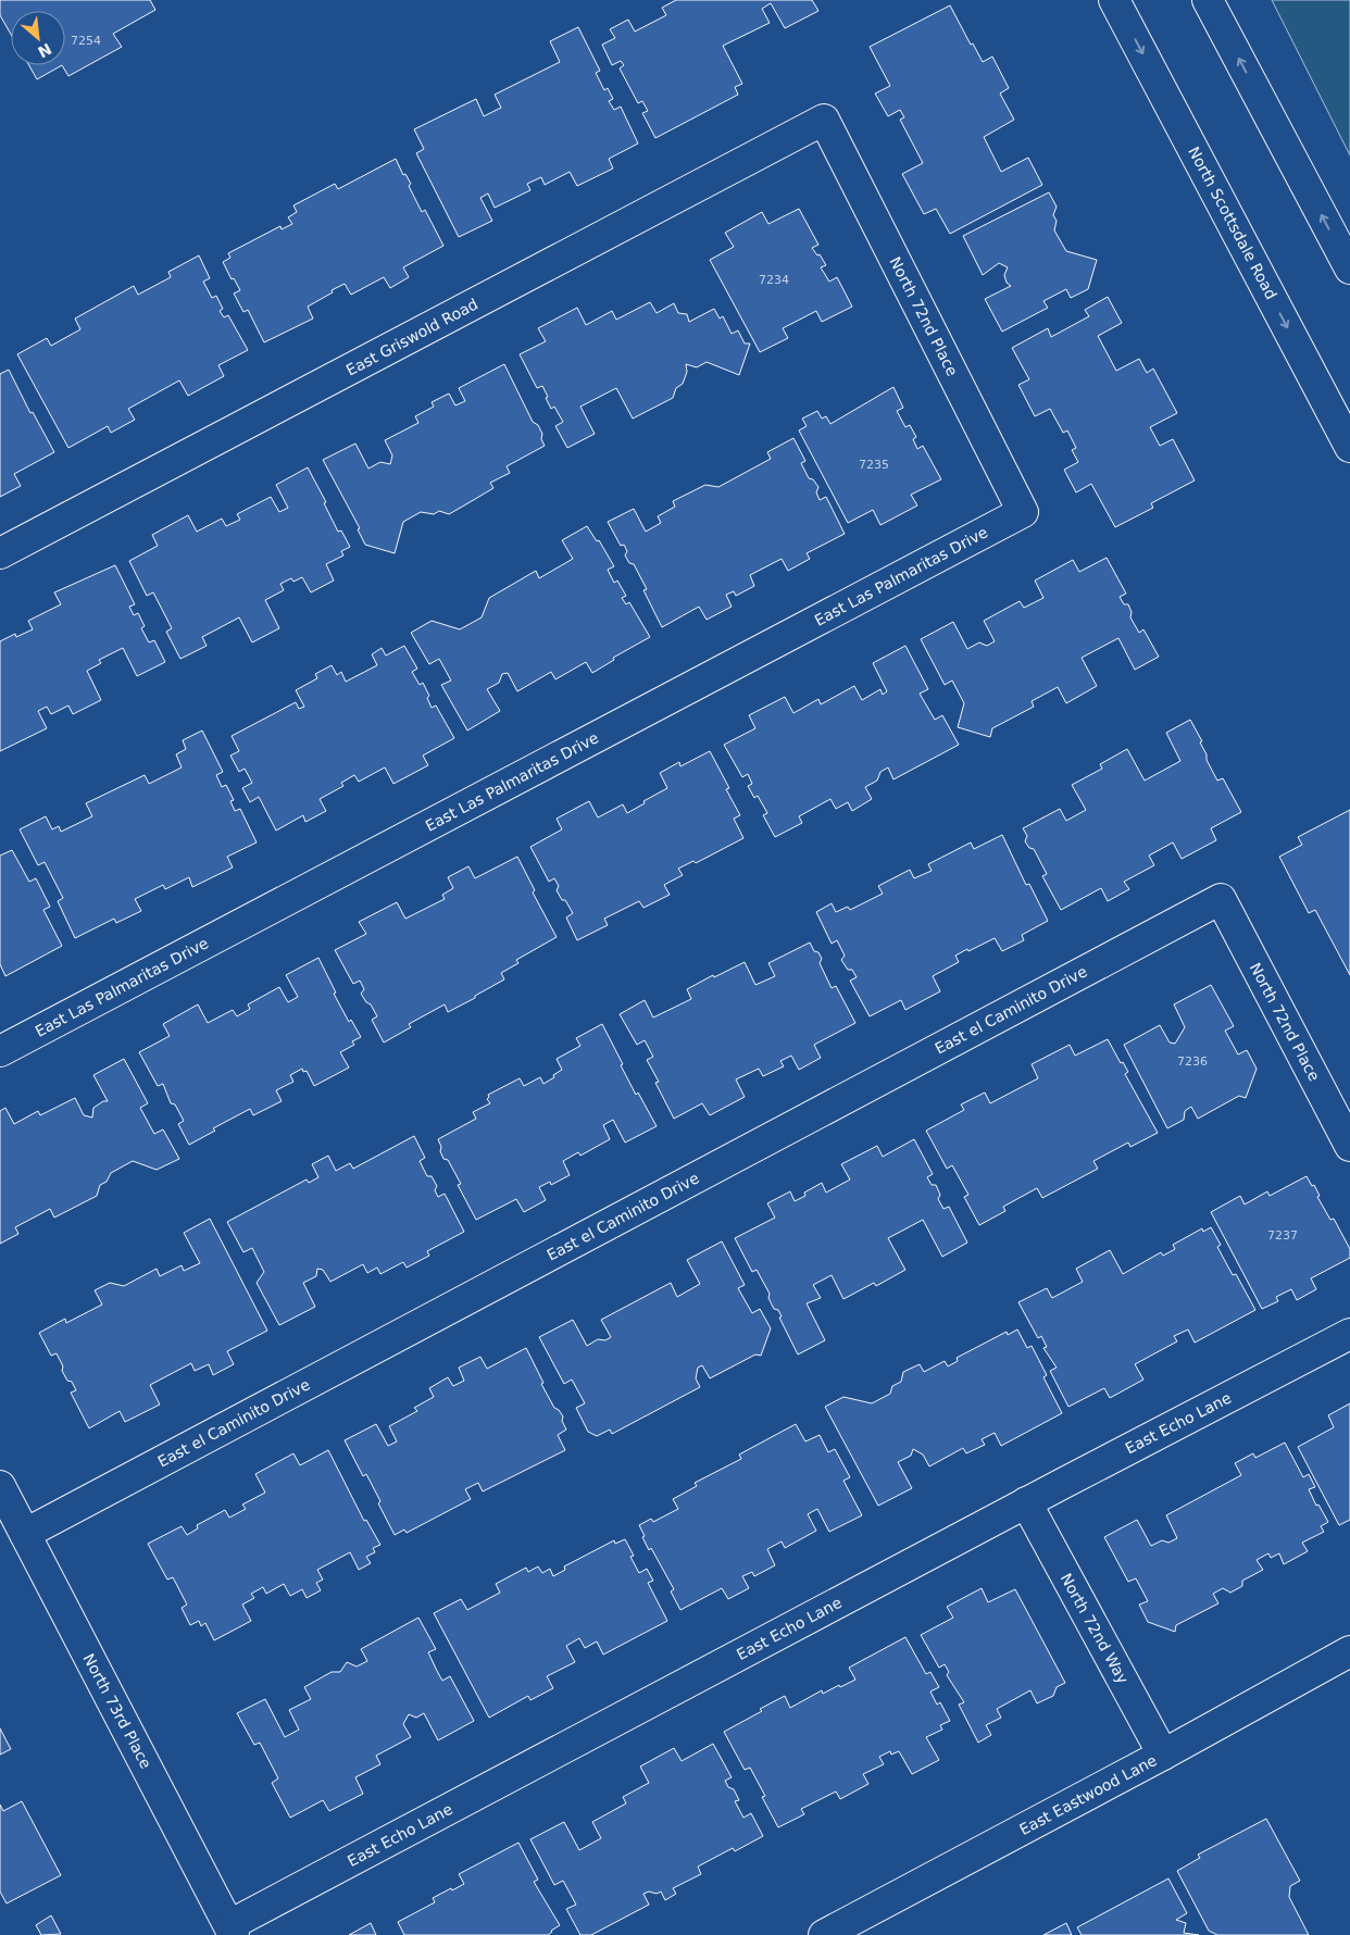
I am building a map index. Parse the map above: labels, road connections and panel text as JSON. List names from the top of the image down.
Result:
{
  "streets": {
    "street": [
      "North Scottsdale Road",
      "North 72nd Place",
      "East Griswold Road",
      "East Las Palmaritas Drive",
      "East el Caminito Drive",
      "East Echo Lane",
      "North 72nd Way",
      "North 73rd Place",
      "East Eastwood Lane"
    ]
  },
  "crossings": [
    ["North 72nd Place", "East Griswold Road"],
    ["North 72nd Place", "East Las Palmaritas Drive"],
    ["North 72nd Place", "East el Caminito Drive"],
    ["East el Caminito Drive", "North 73rd Place"],
    ["East Echo Lane", "North 72nd Way"],
    ["East Echo Lane", "North 73rd Place"],
    ["North 72nd Way", "East Eastwood Lane"]
  ],
  "house_numbers": [
    "7254",
    "7234",
    "7235",
    "7236",
    "7237"
  ],
  "north": "bottom right"
}
